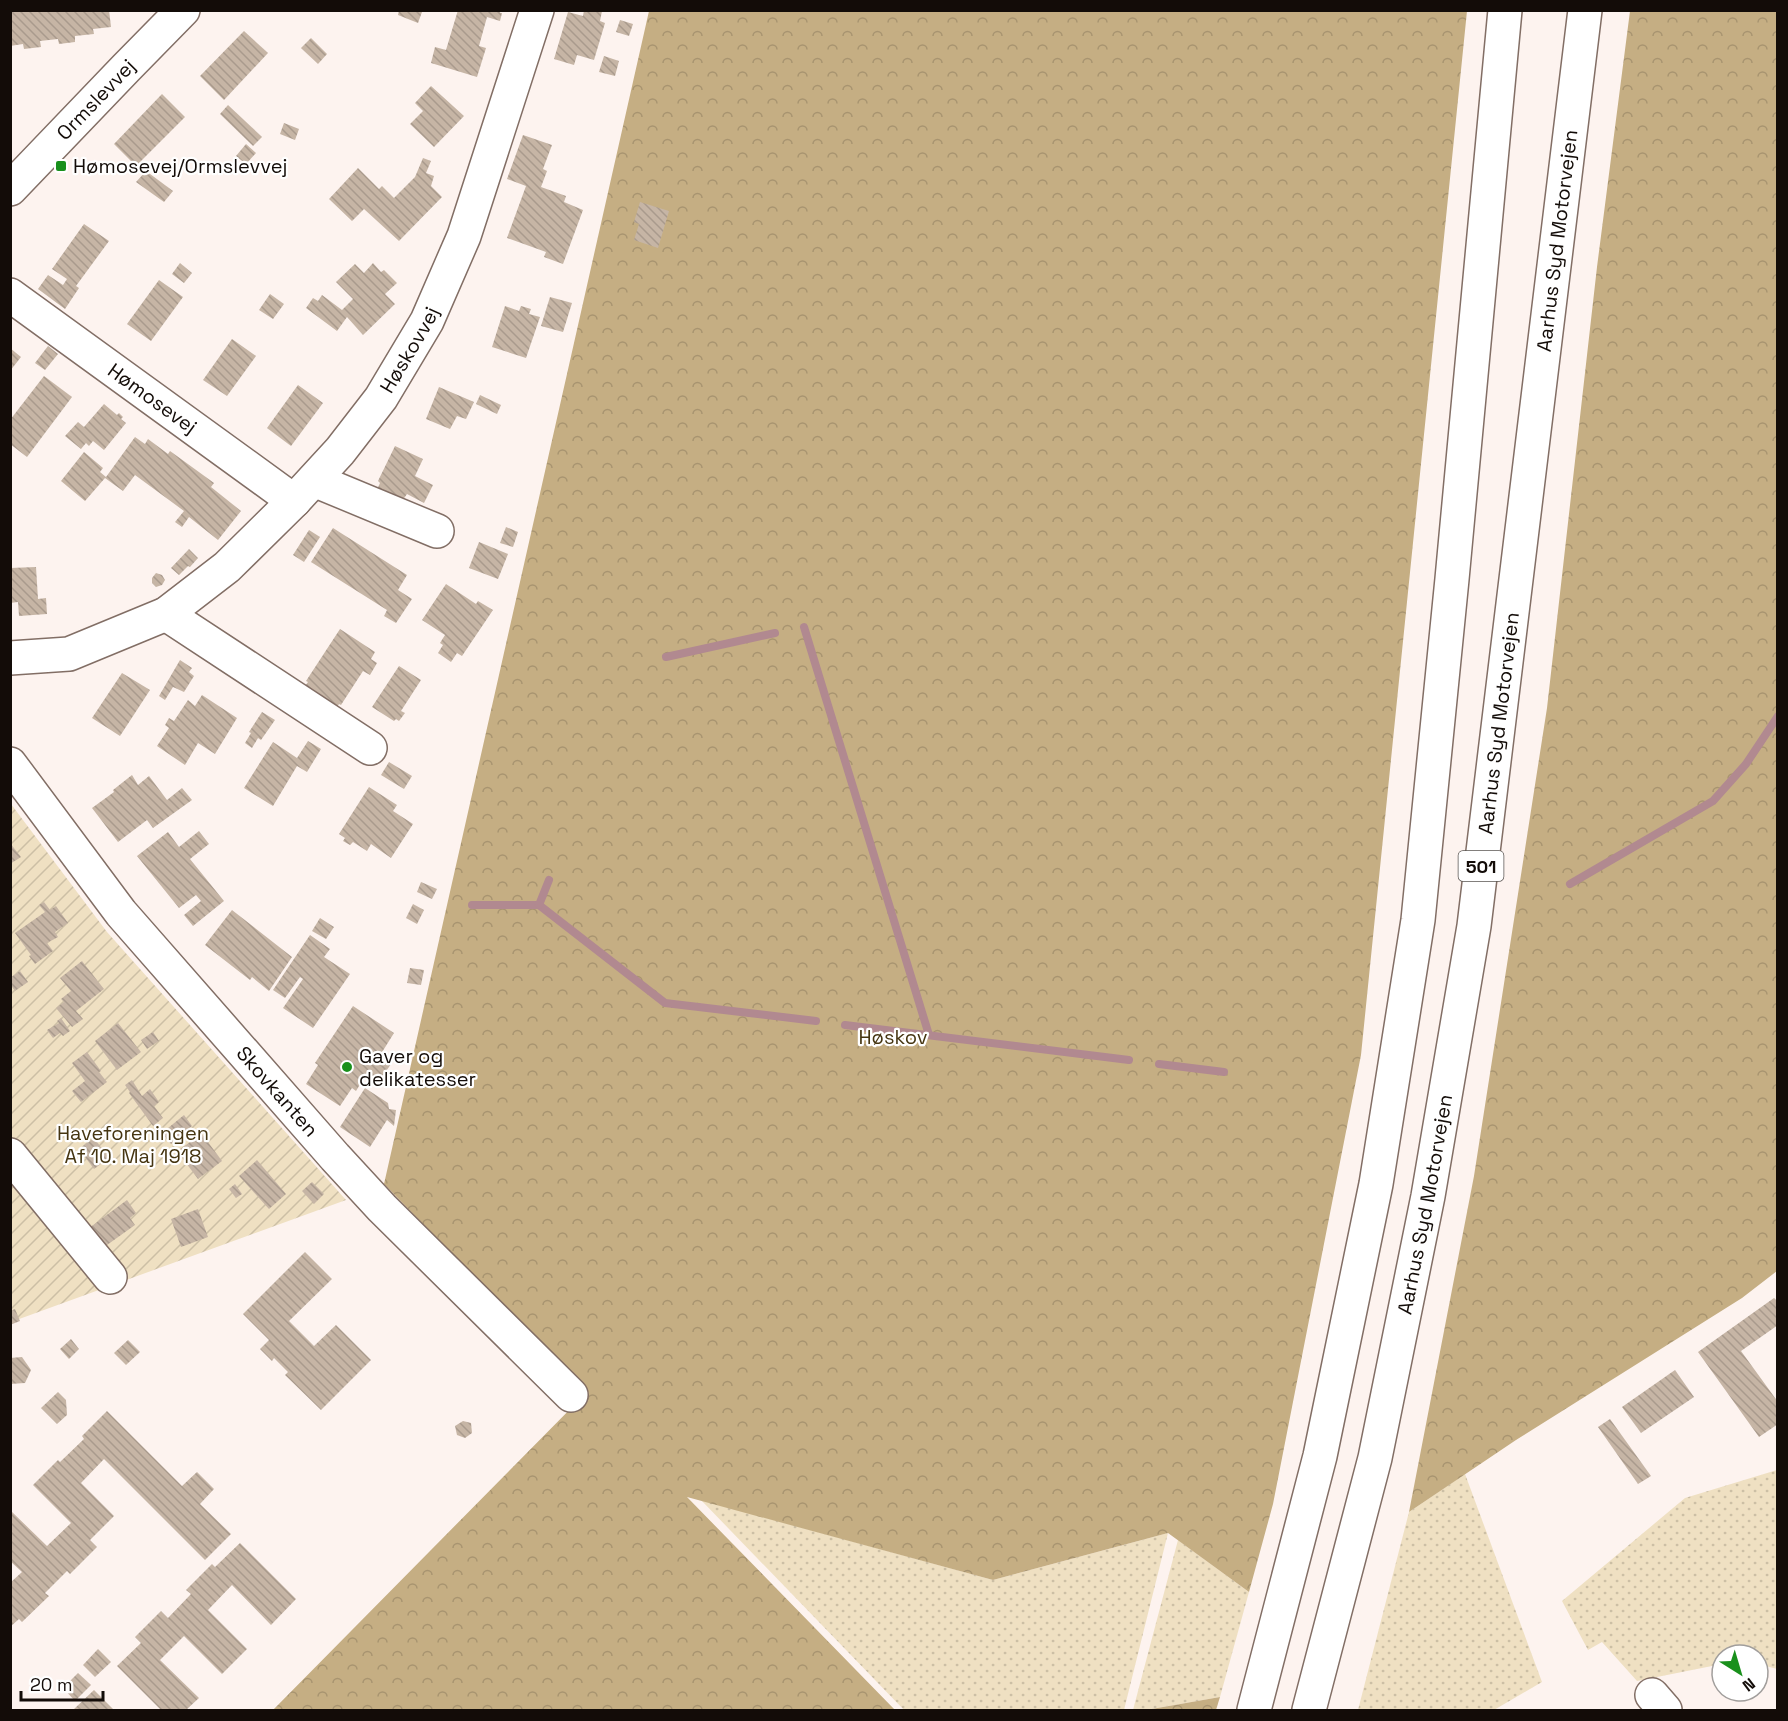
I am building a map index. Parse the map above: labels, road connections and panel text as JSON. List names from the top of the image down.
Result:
{
  "streets": {
    "main road": [
      "Ormslevvej",
      "Aarhus Syd Motorvejen",
      "Høskovvej",
      "Hømosevej",
      "501",
      "Skovkanten"
    ]
  },
  "crossings": [
    ["Høskovvej", "Hømosevej"]
  ],
  "parks": ["Høskov", "Haveforeningen Af 10. Maj 1918"],
  "places": {
    "transit": ["Hømosevej/Ormslevvej"],
    "other": ["Gaver og delikatesser"]
  },
  "scale_bar": "20 m",
  "north": "bottom right"
}
